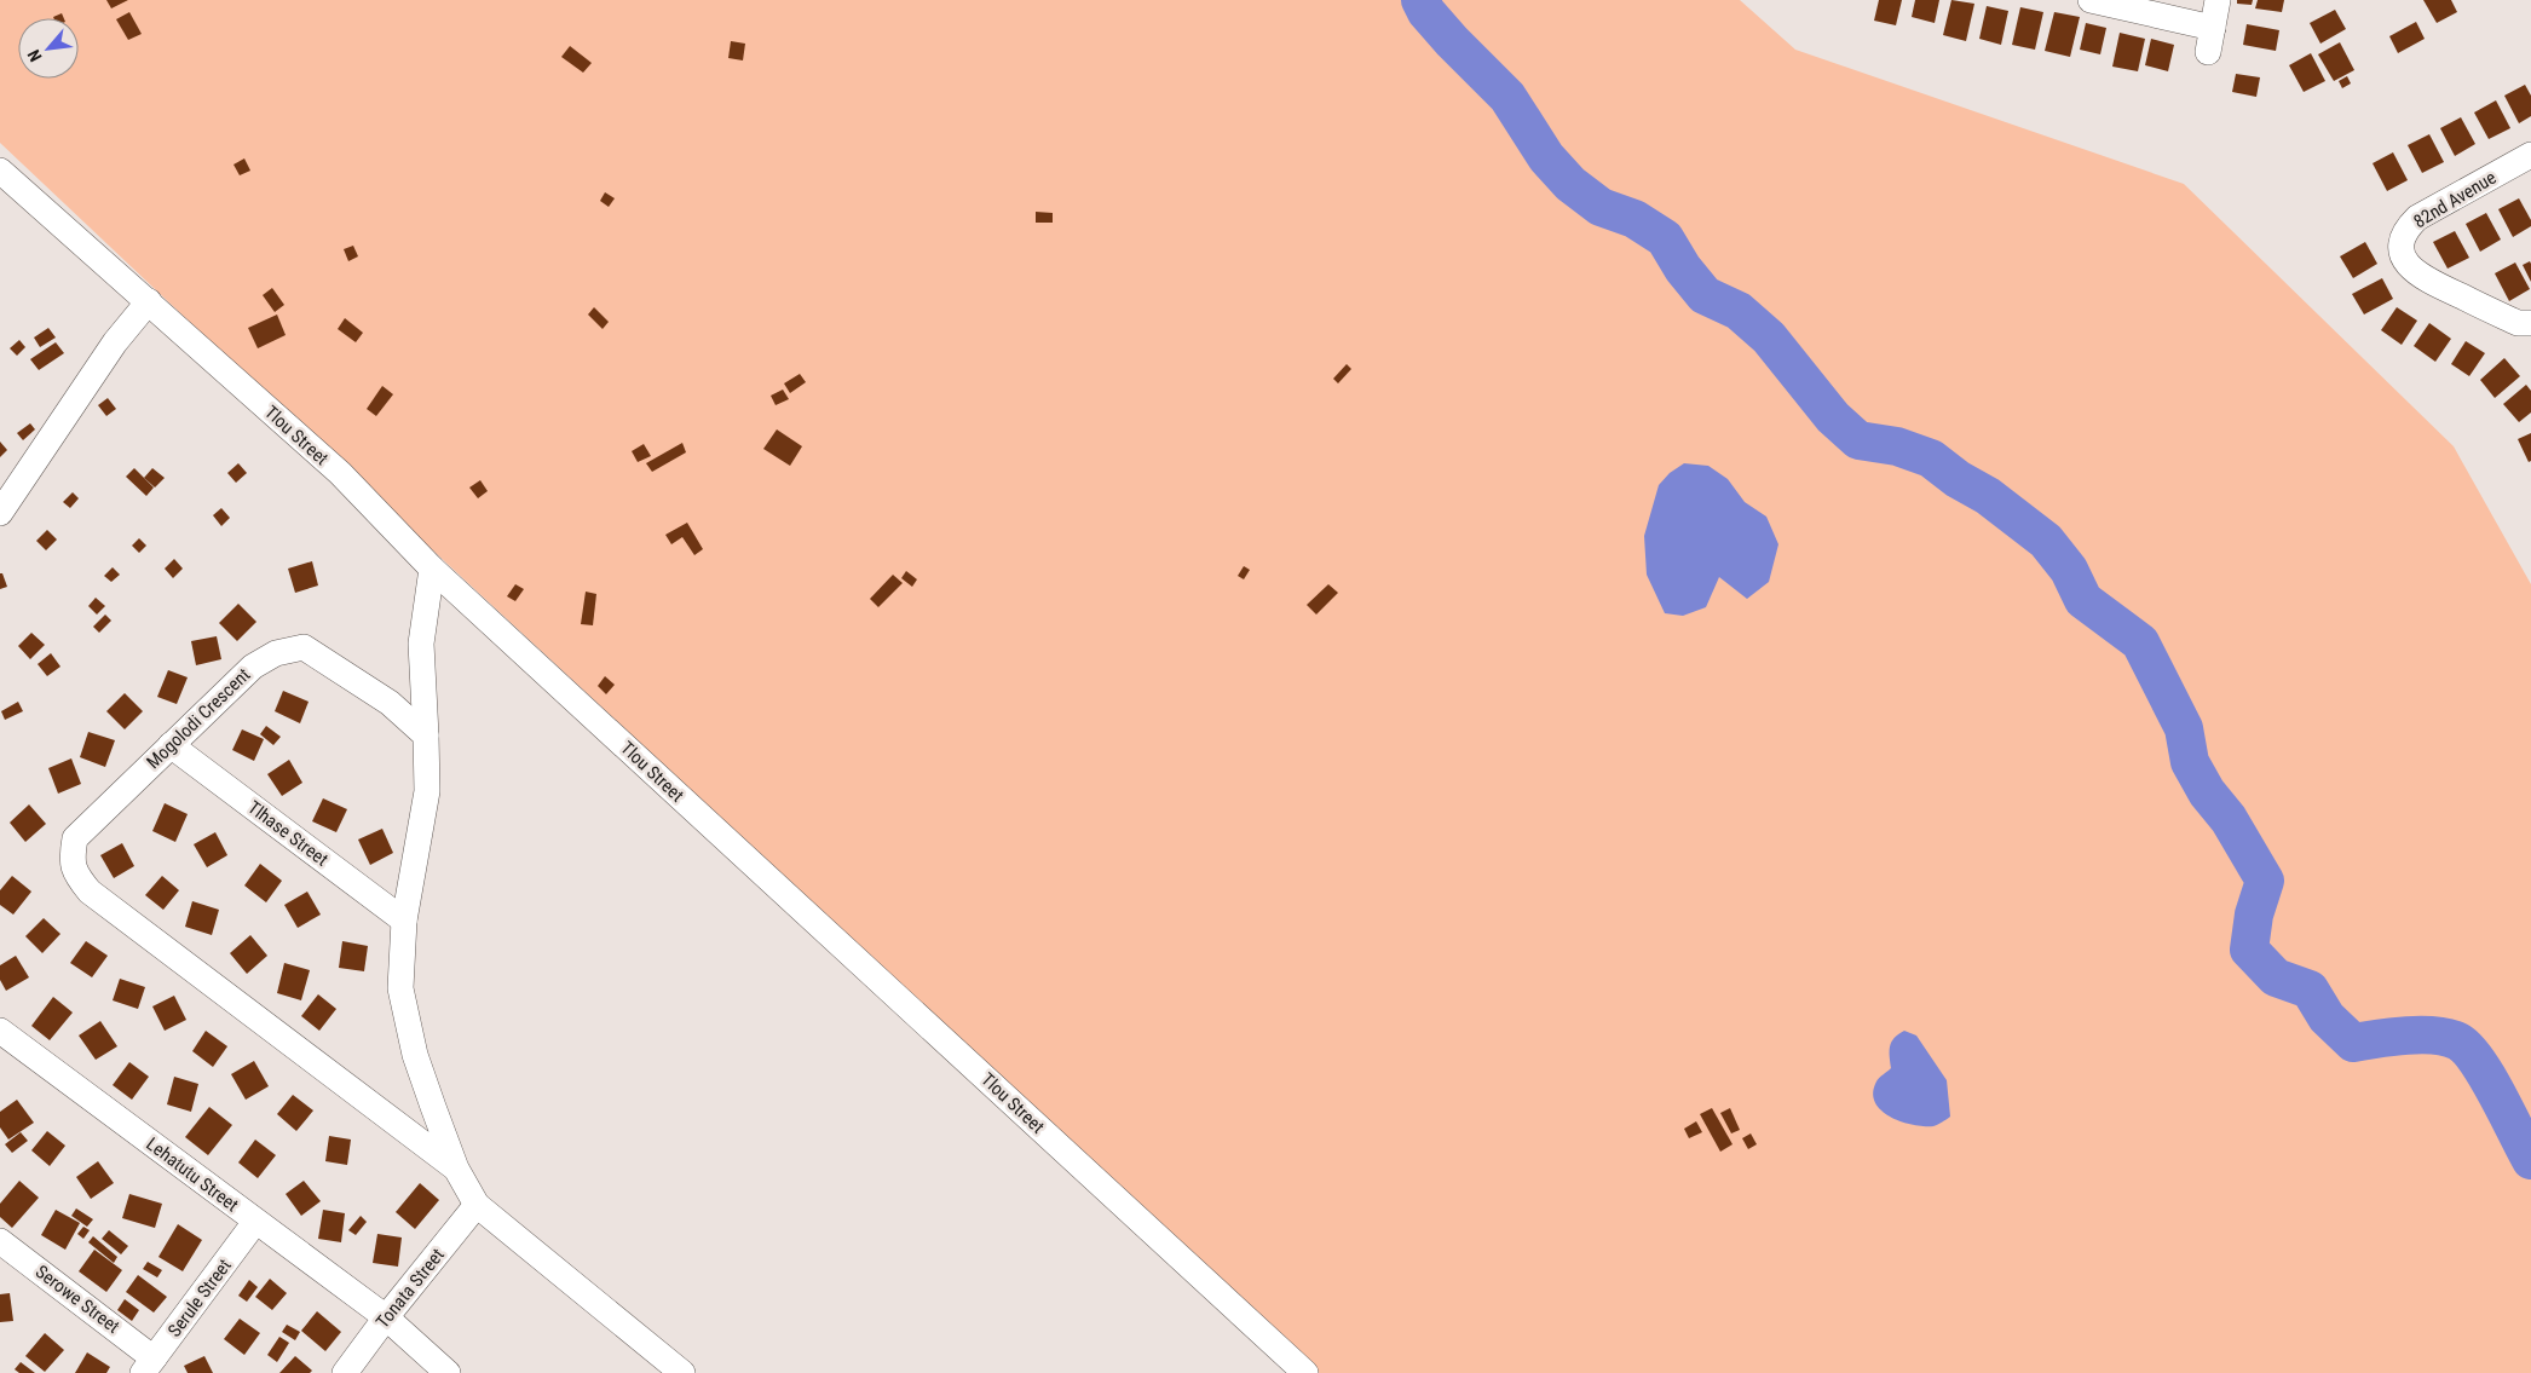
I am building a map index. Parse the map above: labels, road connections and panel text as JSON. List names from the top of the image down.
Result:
{
  "streets": {
    "street": [
      "82nd Avenue",
      "Tlou Street",
      "Mogolodi Crescent",
      "Tlhase Street",
      "Lehatutu Street",
      "Tonata Street",
      "Serule Street",
      "Serowe Street"
    ]
  },
  "crossings": [
    ["Mogolodi Crescent", "Tlhase Street"],
    ["Mogolodi Crescent", "Tonata Street"],
    ["Lehatutu Street", "Tonata Street"],
    ["Lehatutu Street", "Serule Street"],
    ["Serule Street", "Serowe Street"]
  ],
  "north": "bottom left"
}
